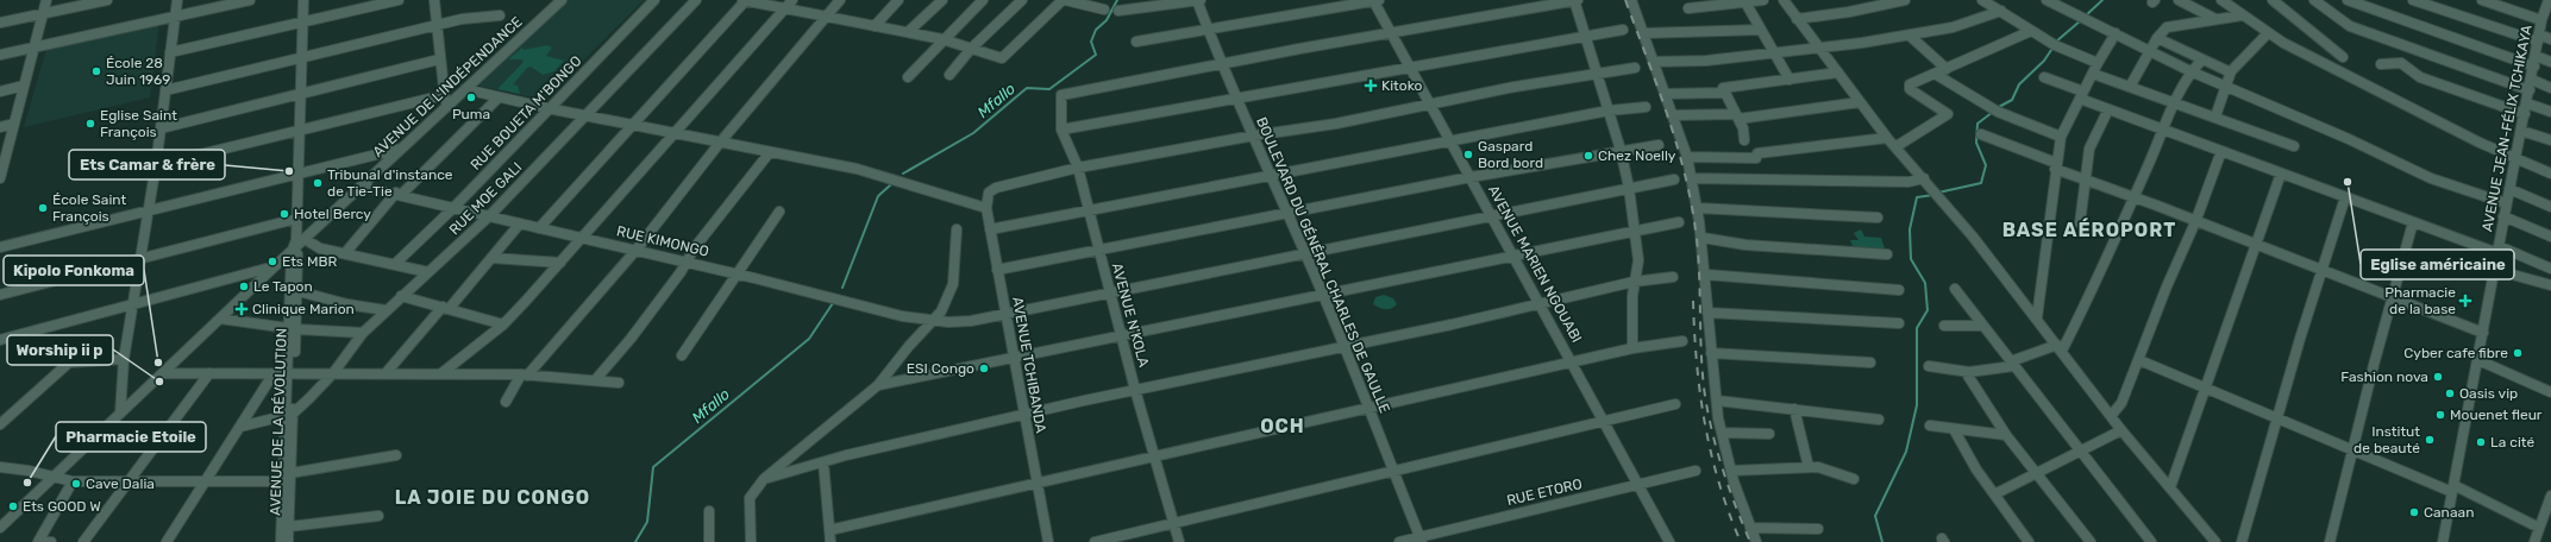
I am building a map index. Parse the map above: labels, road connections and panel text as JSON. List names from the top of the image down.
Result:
{
  "streets": {
    "street": [
      "AVENUE DE L'INDÉPENDANCE",
      "RUE BOUETA M'BONGO",
      "AVENUE JEAN-FÉLIX TCHIKAYA",
      "RUE MOE GALI",
      "RUE KIMONGO",
      "AVENUE MARIEN NGOUABI",
      "BOULEVARD DU GÉNÉRAL CHARLES DE GAULLE",
      "AVENUE N'KOLA",
      "AVENUE TCHIBANDA",
      "AVENUE DE LA RÉVOLUTION",
      "RUE ETORO"
    ]
  },
  "crossings": [
    ["AVENUE DE L'INDÉPENDANCE", "RUE KIMONGO"],
    ["AVENUE DE L'INDÉPENDANCE", "AVENUE DE LA RÉVOLUTION"],
    ["RUE BOUETA M'BONGO", "RUE KIMONGO"],
    ["RUE MOE GALI", "RUE KIMONGO"],
    ["RUE MOE GALI", "AVENUE DE LA RÉVOLUTION"],
    ["RUE KIMONGO", "AVENUE MARIEN NGOUABI"],
    ["RUE KIMONGO", "BOULEVARD DU GÉNÉRAL CHARLES DE GAULLE"],
    ["RUE KIMONGO", "AVENUE N'KOLA"],
    ["RUE KIMONGO", "AVENUE TCHIBANDA"],
    ["AVENUE MARIEN NGOUABI", "RUE ETORO"],
    ["BOULEVARD DU GÉNÉRAL CHARLES DE GAULLE", "AVENUE N'KOLA"],
    ["BOULEVARD DU GÉNÉRAL CHARLES DE GAULLE", "RUE ETORO"],
    ["AVENUE N'KOLA", "AVENUE TCHIBANDA"]
  ],
  "districts": ["BASE AÉROPORT", "OCH", "LA JOIE DU CONGO"],
  "water": ["Mfallo"],
  "places": {
    "other": [
      "École 28 Juin 1969",
      "Puma",
      "Eglise Saint François",
      "Gaspard Bord bord",
      "Chez Noelly",
      "Ets Camar & frère",
      "Eglise américaine",
      "Tribunal d'instance de Tie-Tie",
      "École Saint François",
      "Hotel Bercy",
      "Ets MBR",
      "Le Tapon",
      "Cyber cafe fibre",
      "Kipolo Fonkoma",
      "ESI Congo",
      "Fashion nova",
      "Worship ii p",
      "Oasis vip",
      "Mouenet fleur",
      "Institut de beauté",
      "La cité",
      "Pharmacie Etoile",
      "Cave Dalia",
      "Ets GOOD W",
      "Canaan"
    ],
    "health": ["Kitoko", "Pharmacie de la base", "Clinique Marion"]
  }
}
